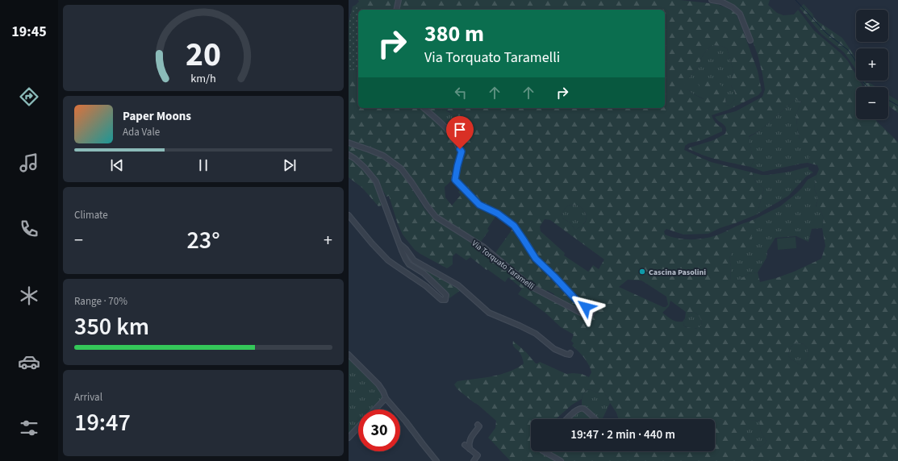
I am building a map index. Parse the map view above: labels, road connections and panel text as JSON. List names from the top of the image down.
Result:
{
  "streets": {
    "street": ["Via Torquato Taramelli"]
  },
  "places": ["Cascina Pasolini"],
  "page": {
    "tabs": "19:45",
    "map_buttons": ["+", "−"],
    "turn": ["380 m", "Via Torquato Taramelli"],
    "song": ["Paper Moons", "Ada Vale"],
    "tile": [
      "Climate",
      ["Range · 70%", "350 km"],
      ["Arrival", "19:47"]
    ],
    "heat": ["−", "23°", "+"],
    "limit": "30",
    "trip": "19:47 · 2 min · 440 m",
    "gauge": ["20", "km/h"]
  }
}
